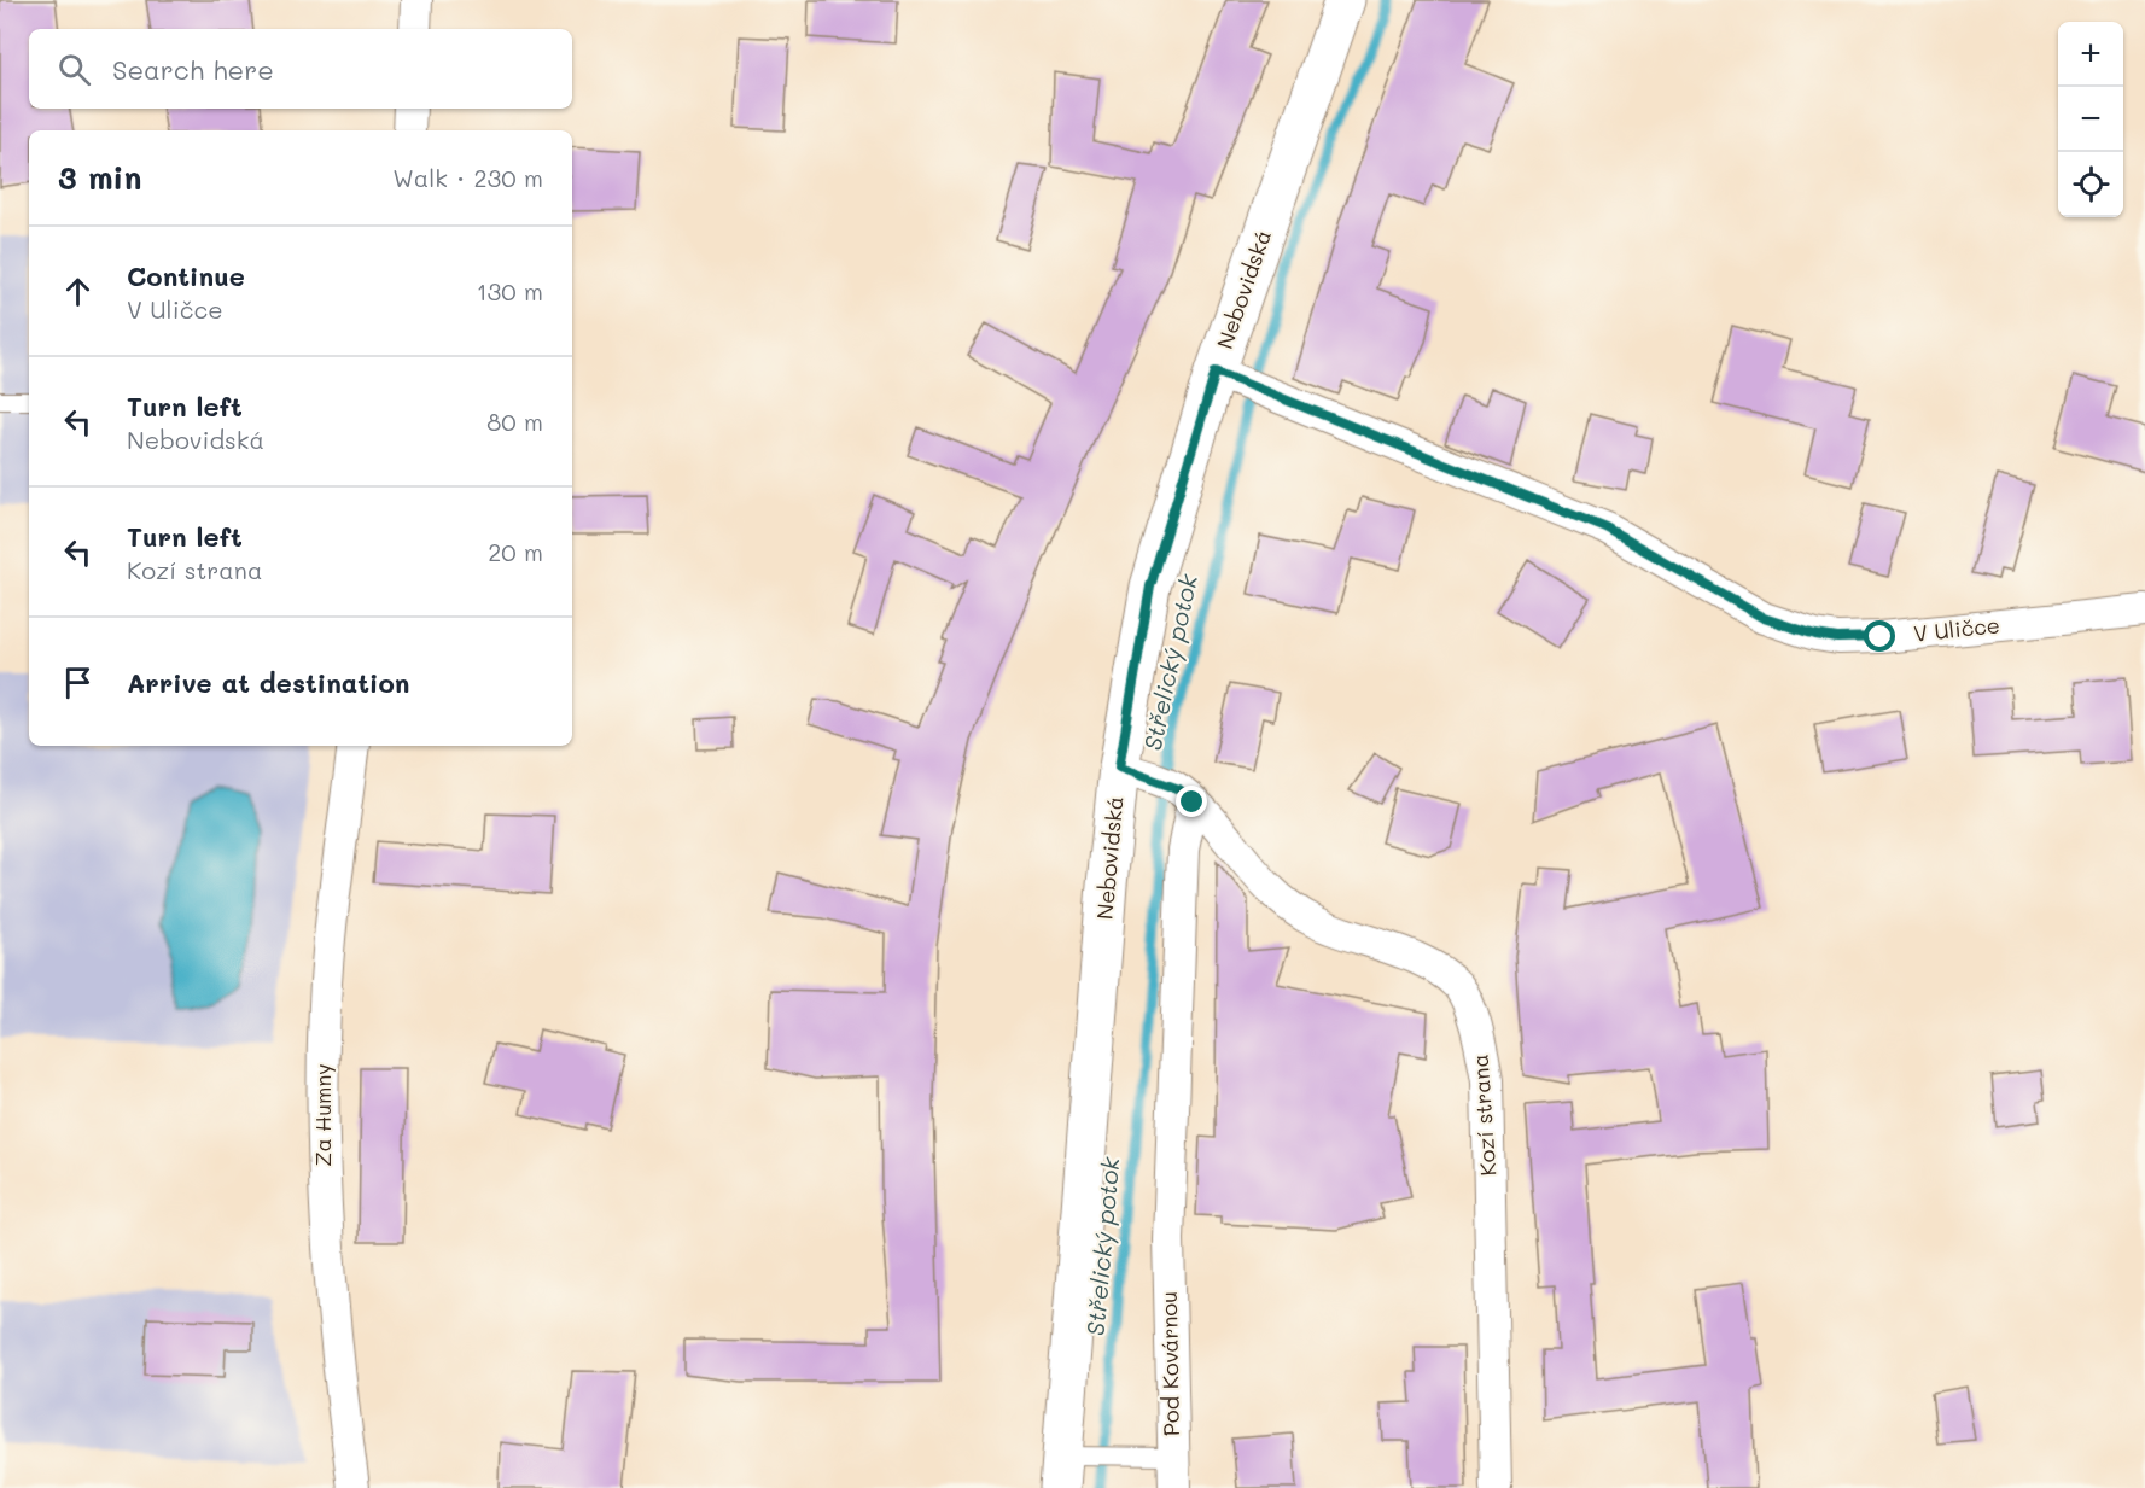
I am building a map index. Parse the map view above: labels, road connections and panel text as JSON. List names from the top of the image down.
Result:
{
  "streets": {
    "street": [
      "Nebovidská",
      "V Uličce",
      "Za Humny",
      "Kozí strana",
      "Pod Kovárnou"
    ]
  },
  "crossings": [
    ["Nebovidská", "V Uličce"],
    ["Nebovidská", "Kozí strana"],
    ["Nebovidská", "Pod Kovárnou"]
  ],
  "water": ["Střelický potok"],
  "page": {
    "map_buttons": ["+", "−"],
    "search": "Search here",
    "heading": ["3 min", "Walk · 230 m"],
    "list": [
      ["Continue", "V Uličce", "130 m"],
      ["Turn left", "Nebovidská", "80 m"],
      ["Turn left", "Kozí strana", "20 m"],
      "Arrive at destination"
    ]
  }
}
